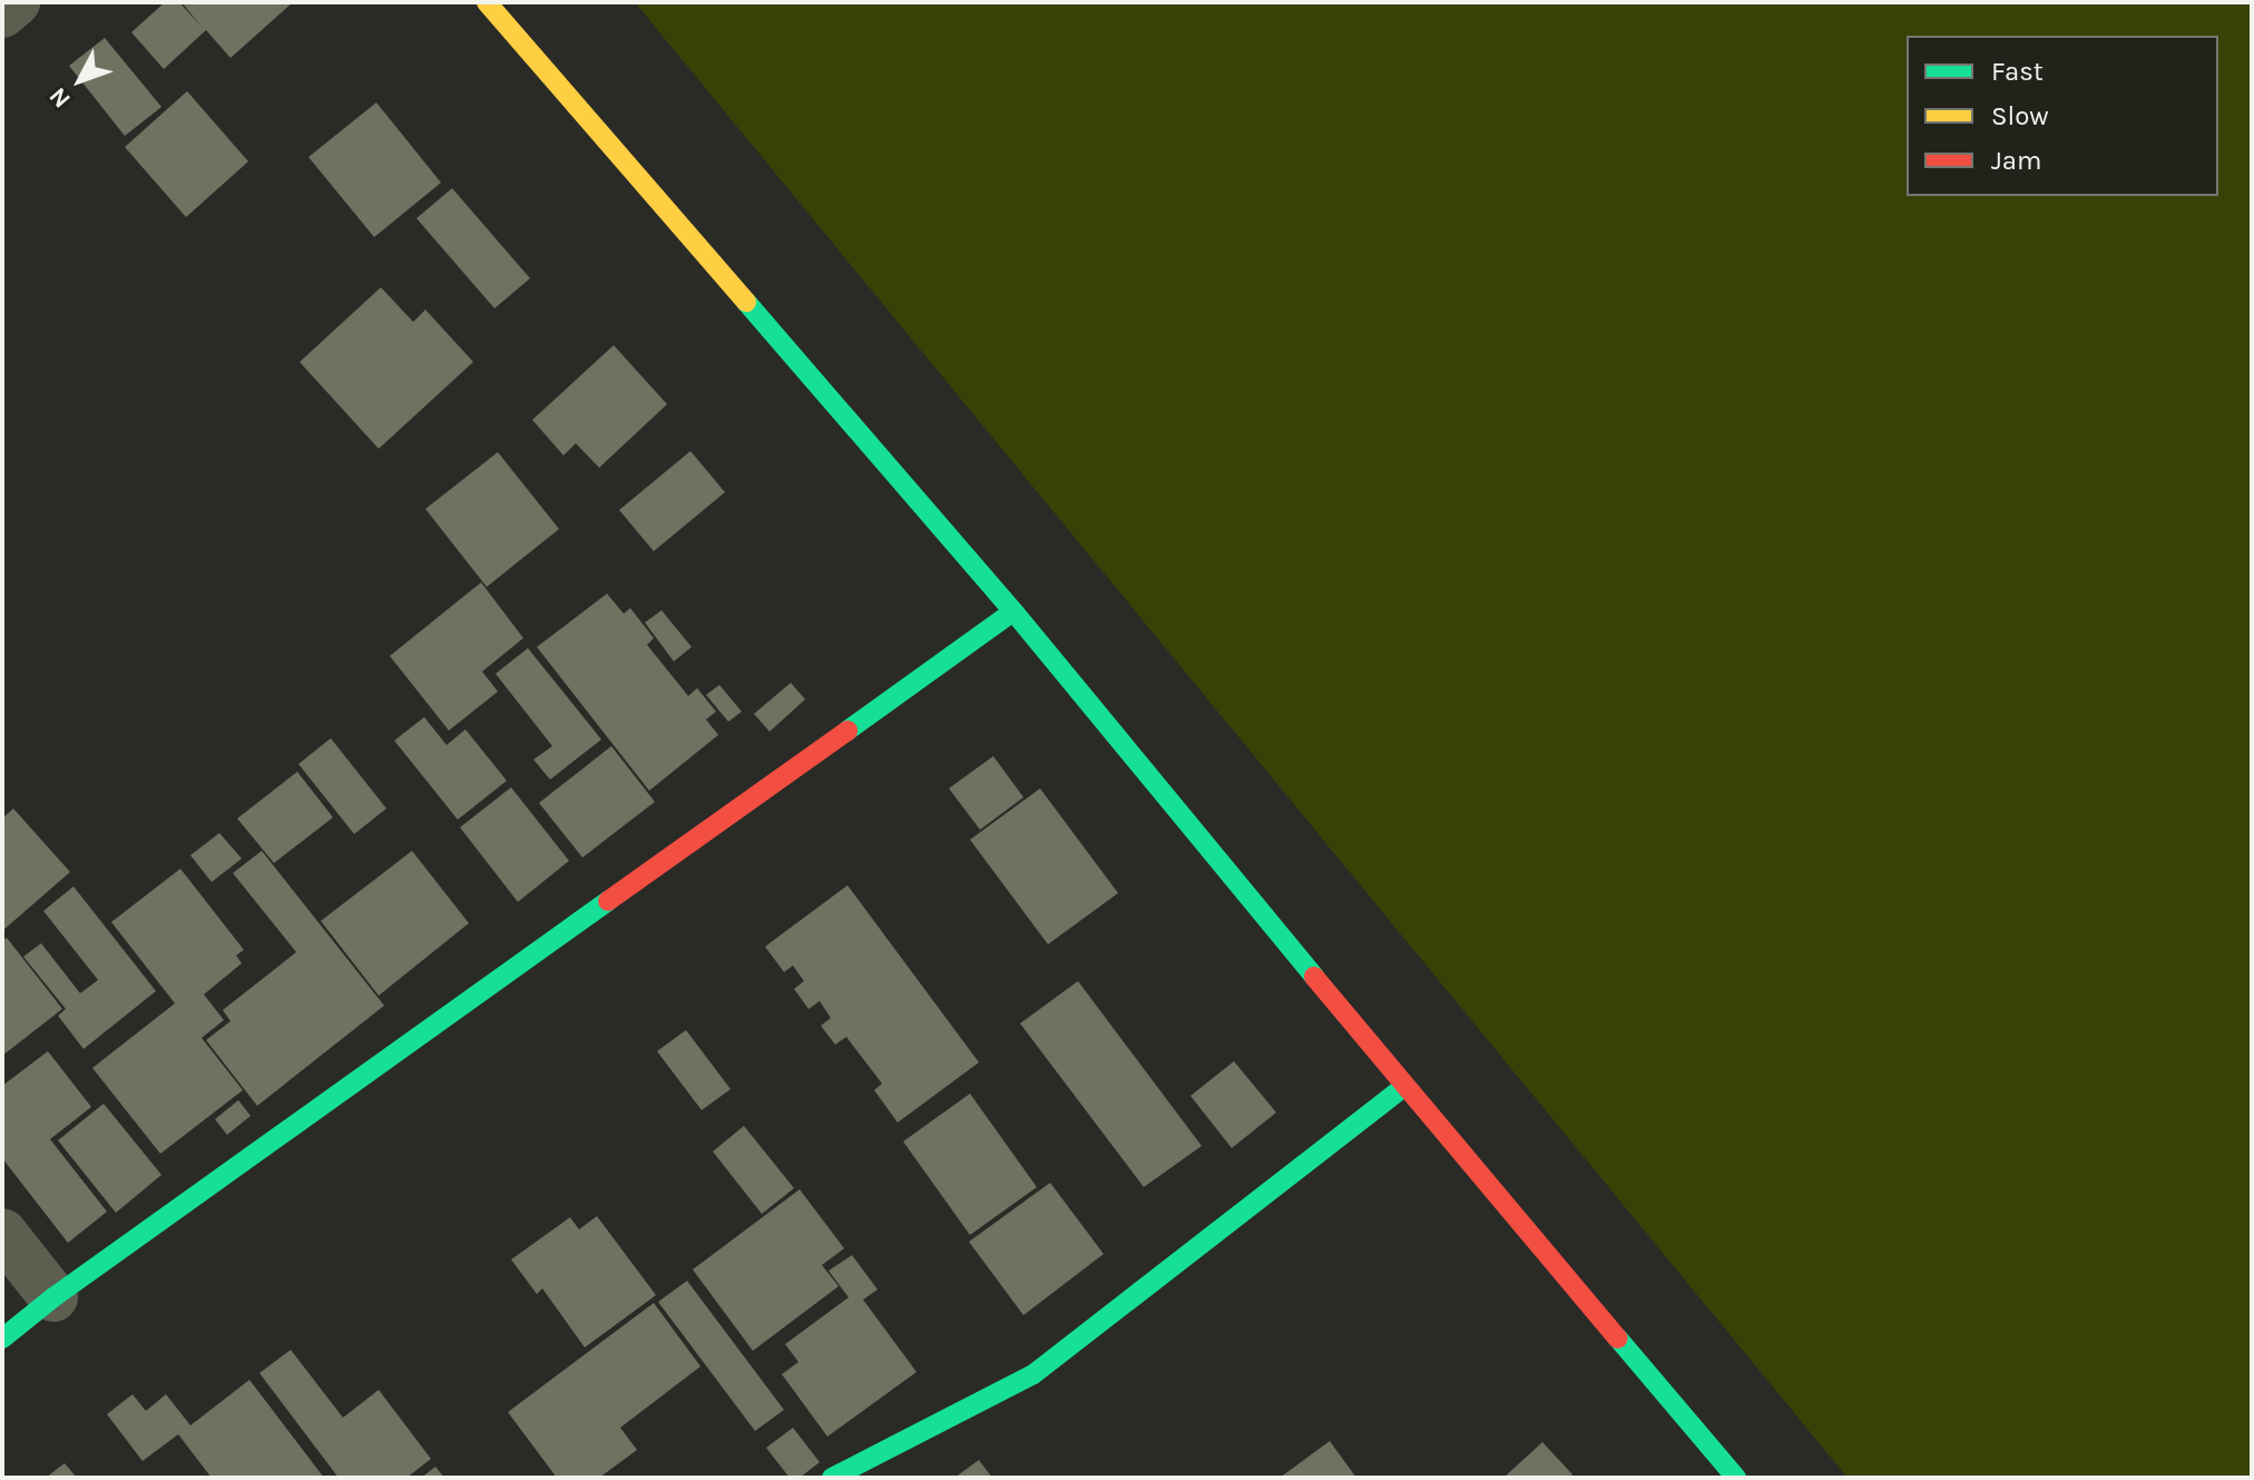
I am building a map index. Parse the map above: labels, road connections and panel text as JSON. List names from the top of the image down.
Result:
{
  "legend": ["Fast", "Slow", "Jam"],
  "north": "bottom left"
}
